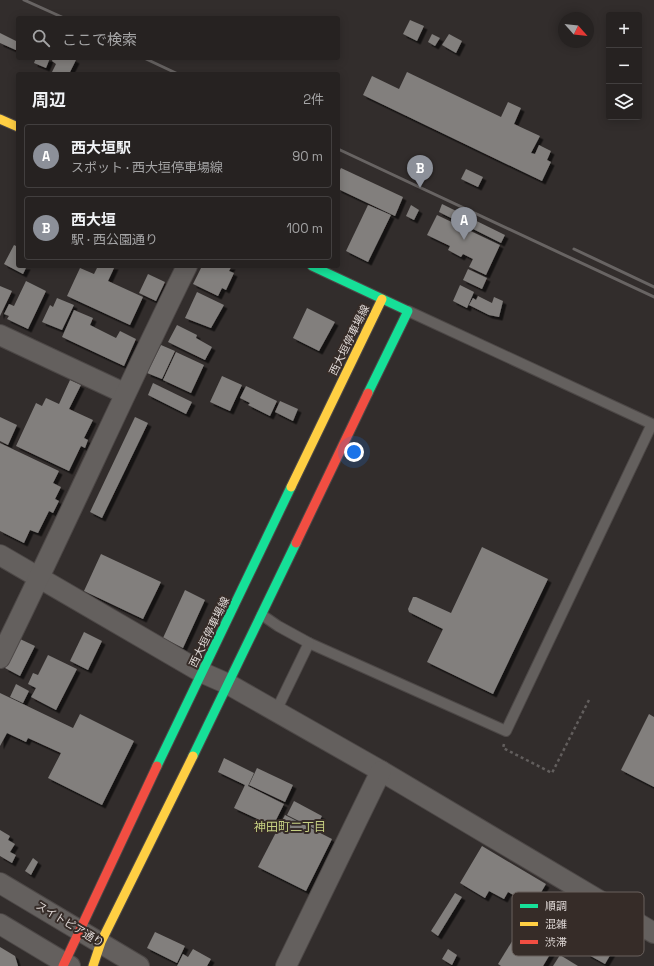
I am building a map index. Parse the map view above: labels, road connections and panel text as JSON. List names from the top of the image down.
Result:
{
  "streets": {
    "main road": ["西大垣停車場線"],
    "street": ["スイトピア通り"]
  },
  "crossings": [
    ["西大垣停車場線", "スイトピア通り"]
  ],
  "districts": ["神田町二丁目"],
  "legend": ["順調", "混雑", "渋滞"],
  "north": "bottom right",
  "page": {
    "map_buttons": ["+", "−"],
    "search": "ここで検索",
    "heading": ["周辺", "2件"],
    "list": [
      {
        "mark": "A",
        "name": "西大垣駅",
        "note": "スポット · 西大垣停車場線",
        "value": "90 m"
      },
      {
        "mark": "B",
        "name": "西大垣",
        "note": "駅 · 西公園通り",
        "value": "100 m"
      }
    ],
    "pins": ["B", "A"]
  }
}
